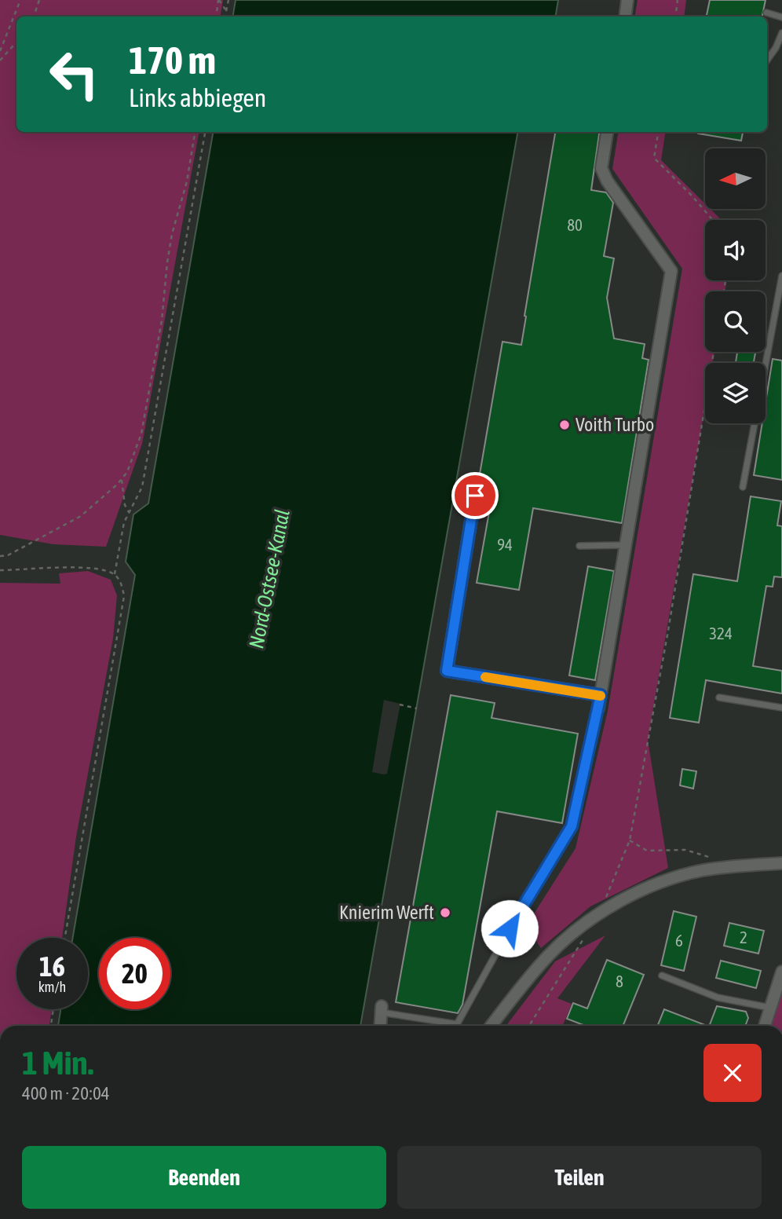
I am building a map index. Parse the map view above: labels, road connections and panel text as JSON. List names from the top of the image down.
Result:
{
  "water": ["Nord-Ostsee-Kanal"],
  "places": ["Voith Turbo", "Knierim Werft"],
  "house_numbers": [
    "80",
    "94",
    "324",
    "2",
    "6",
    "8"
  ],
  "north": "left",
  "page": {
    "turn": ["170 m", "Links abbiegen"],
    "speed": "16 km/h",
    "limit": "20",
    "heading": ["1 Min.", "400 m · 20:04"],
    "buttons": ["Beenden", "Teilen"]
  }
}
